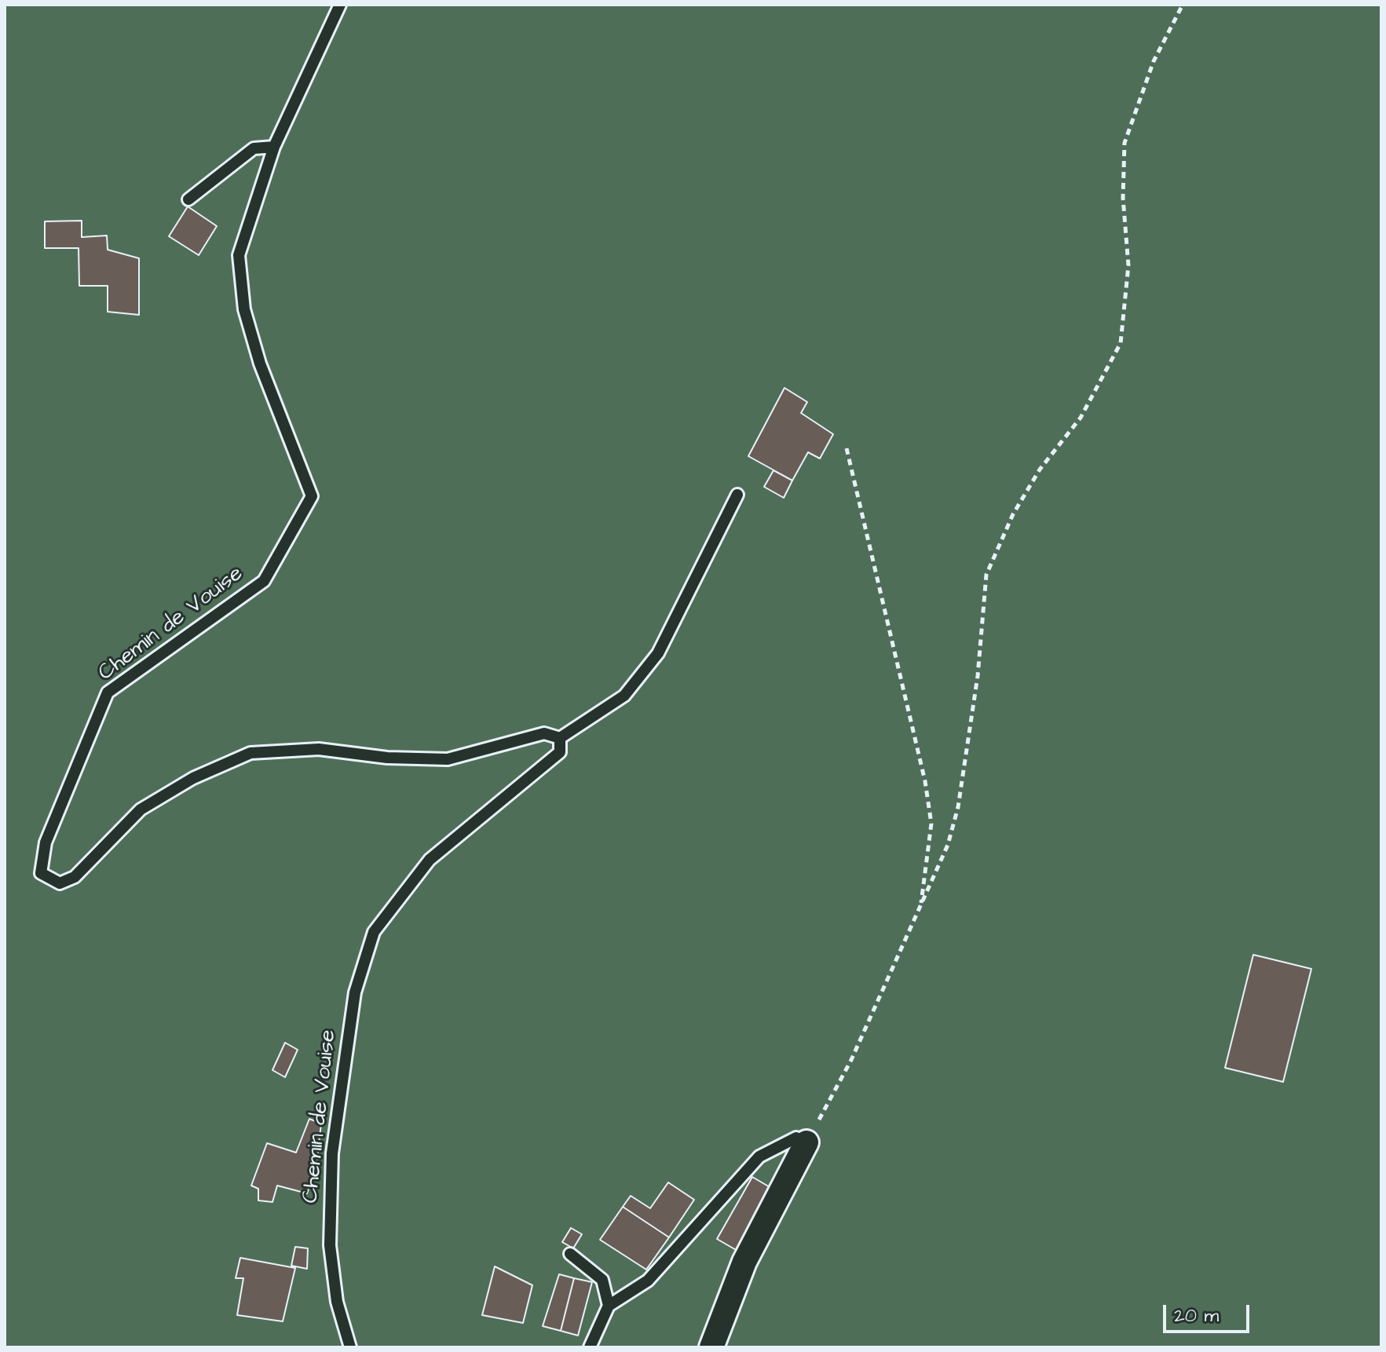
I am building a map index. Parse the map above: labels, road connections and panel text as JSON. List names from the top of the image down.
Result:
{
  "streets": {
    "lane": ["Chemin de Vouise"]
  },
  "scale_bar": "20 m"
}
